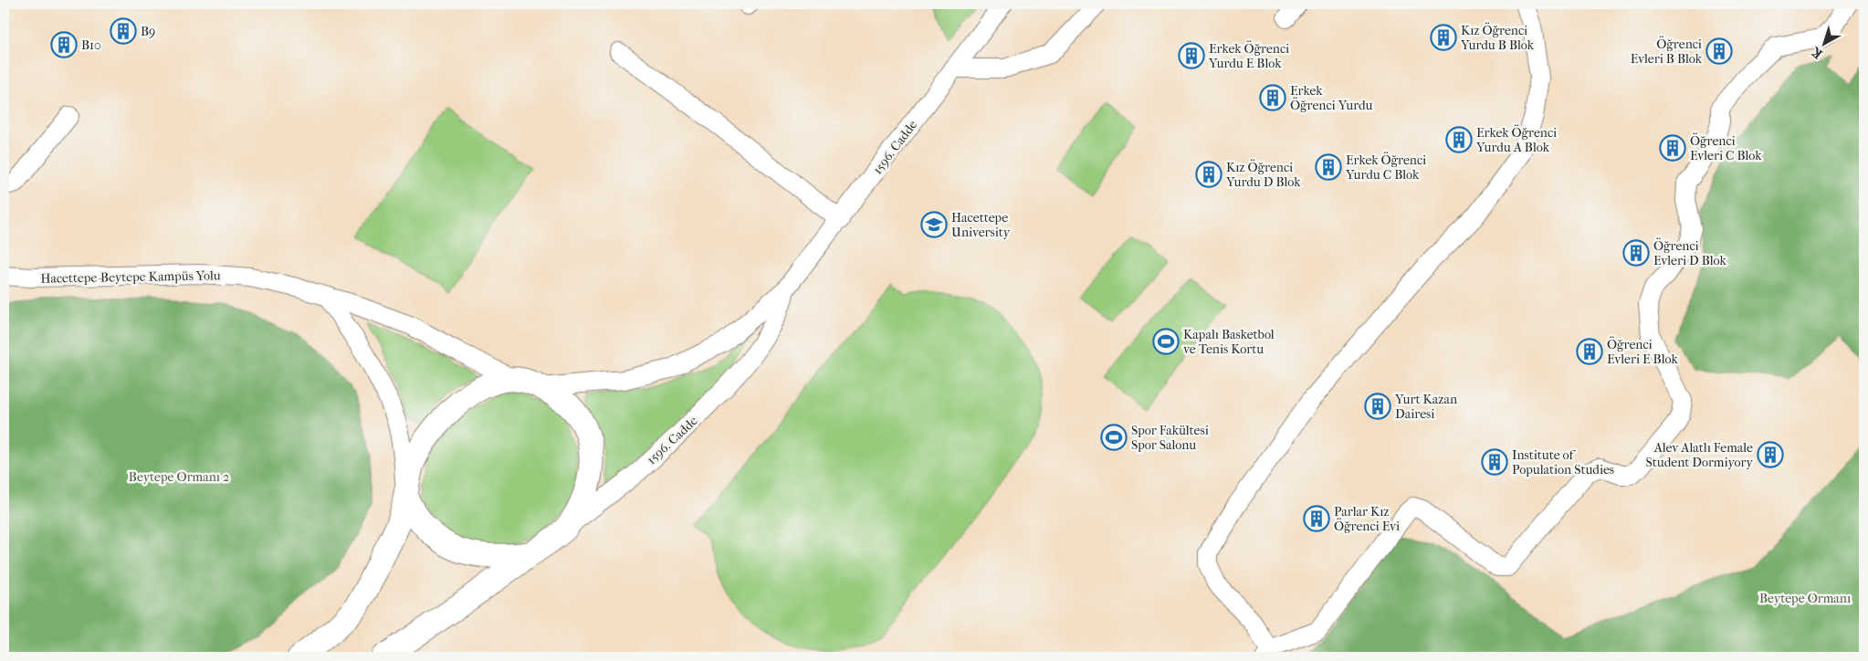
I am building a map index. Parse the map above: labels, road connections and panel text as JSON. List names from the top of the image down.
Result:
{
  "streets": {
    "main road": ["1596. Cadde"],
    "street": ["Hacettepe-Beytepe Kampüs Yolu"]
  },
  "crossings": [
    ["1596. Cadde", "Hacettepe-Beytepe Kampüs Yolu"]
  ],
  "parks": ["Beytepe Ormanı 2", "Beytepe Ormanı"],
  "places": {
    "building": [
      "B9",
      "Kız Öğrenci Yurdu B Blok",
      "B10",
      "Öğrenci Evleri B Blok",
      "Erkek Öğrenci Yurdu E Blok",
      "Erkek Öğrenci Yurdu",
      "Erkek Öğrenci Yurdu A Blok",
      "Öğrenci Evleri C Blok",
      "Erkek Öğrenci Yurdu C Blok",
      "Kız Öğrenci Yurdu D Blok",
      "Öğrenci Evleri D Blok",
      "Öğrenci Evleri E Blok",
      "Yurt Kazan Dairesi",
      "Alev Alatlı Female Student Dormiyory",
      "Institute of Population Studies",
      "Parlar Kız Öğrenci Evi"
    ],
    "school or university": ["Hacettepe University"],
    "sports": ["Kapalı Basketbol ve Tenis Kortu", "Spor Fakültesi Spor Salonu"]
  },
  "north": "bottom left"
}
